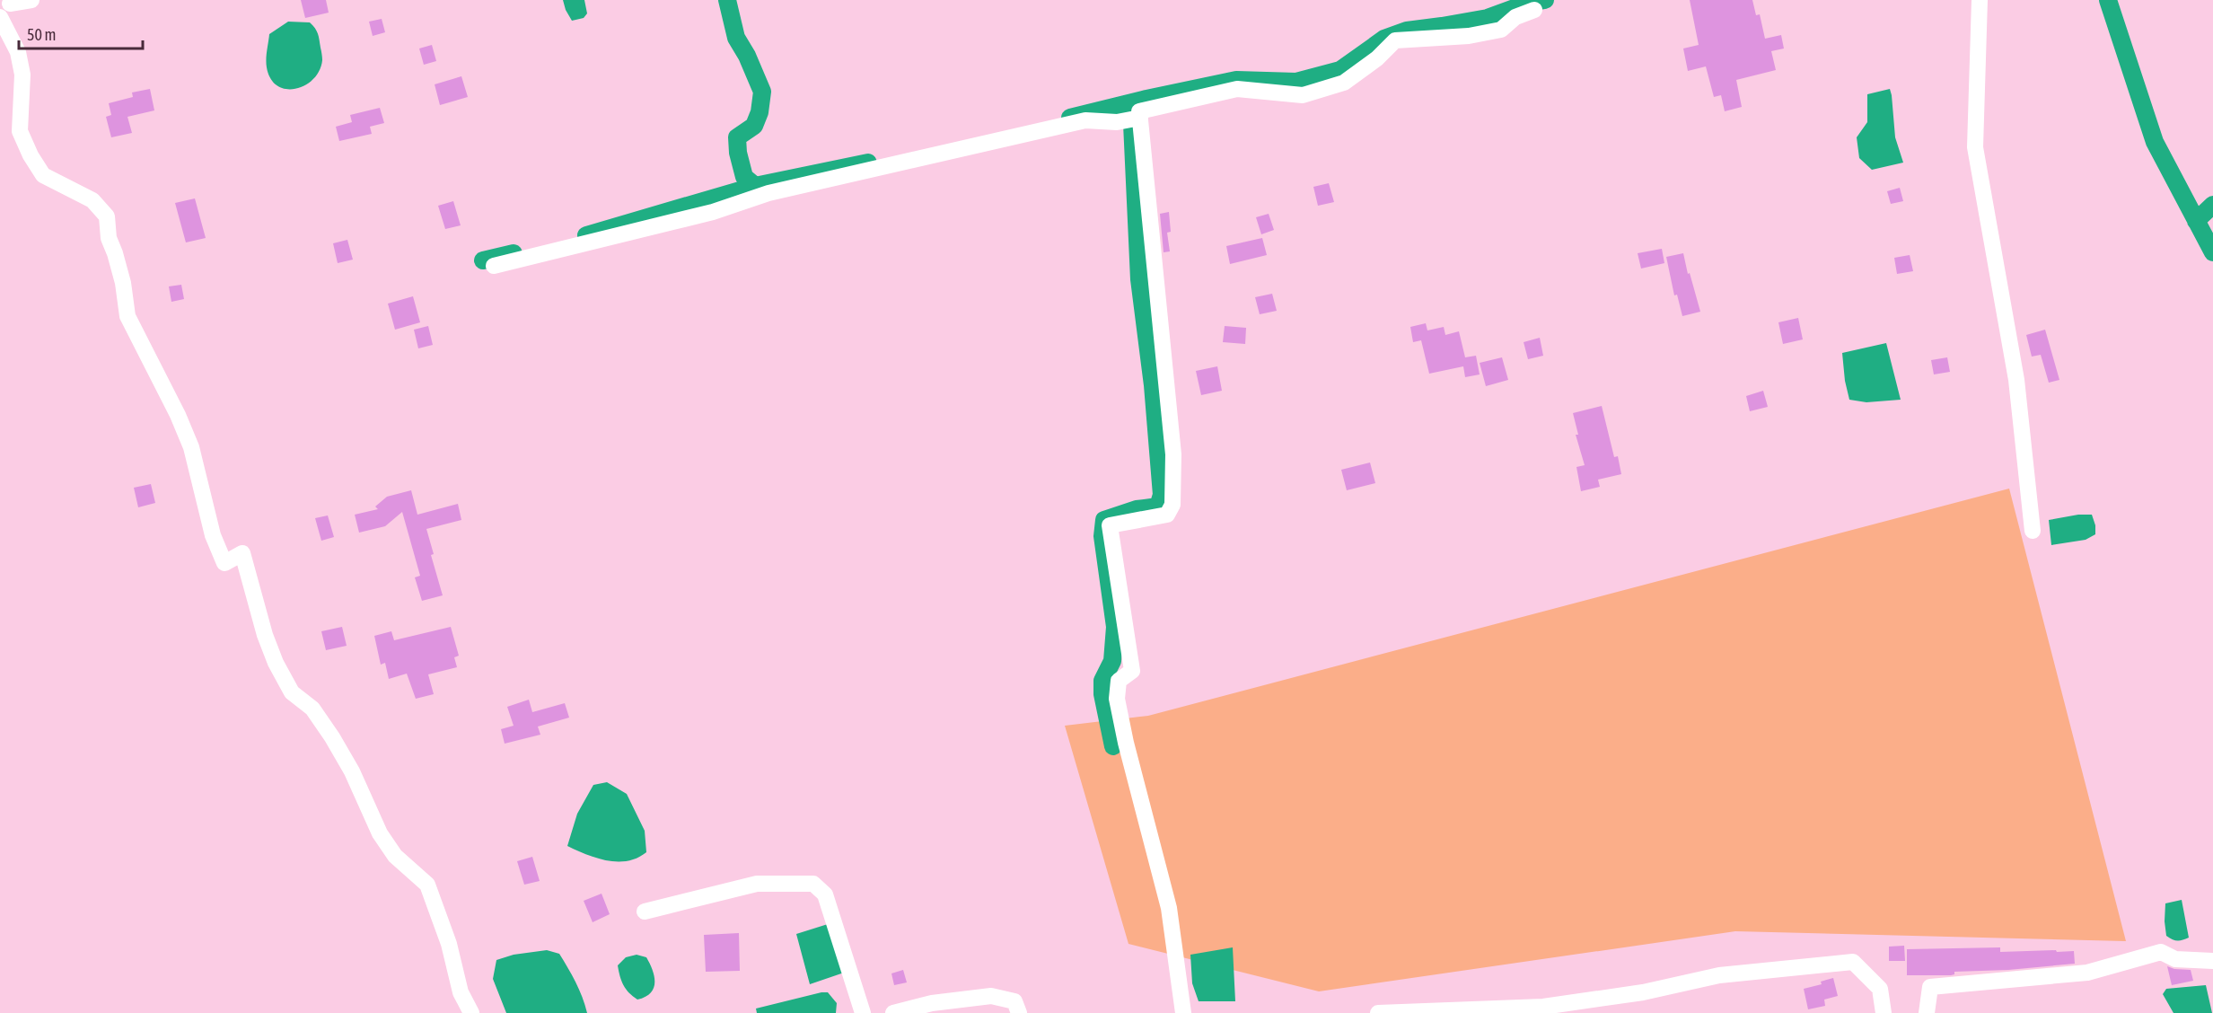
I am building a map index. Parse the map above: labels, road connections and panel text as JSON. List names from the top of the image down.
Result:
{
  "scale_bar": "50 m"
}
